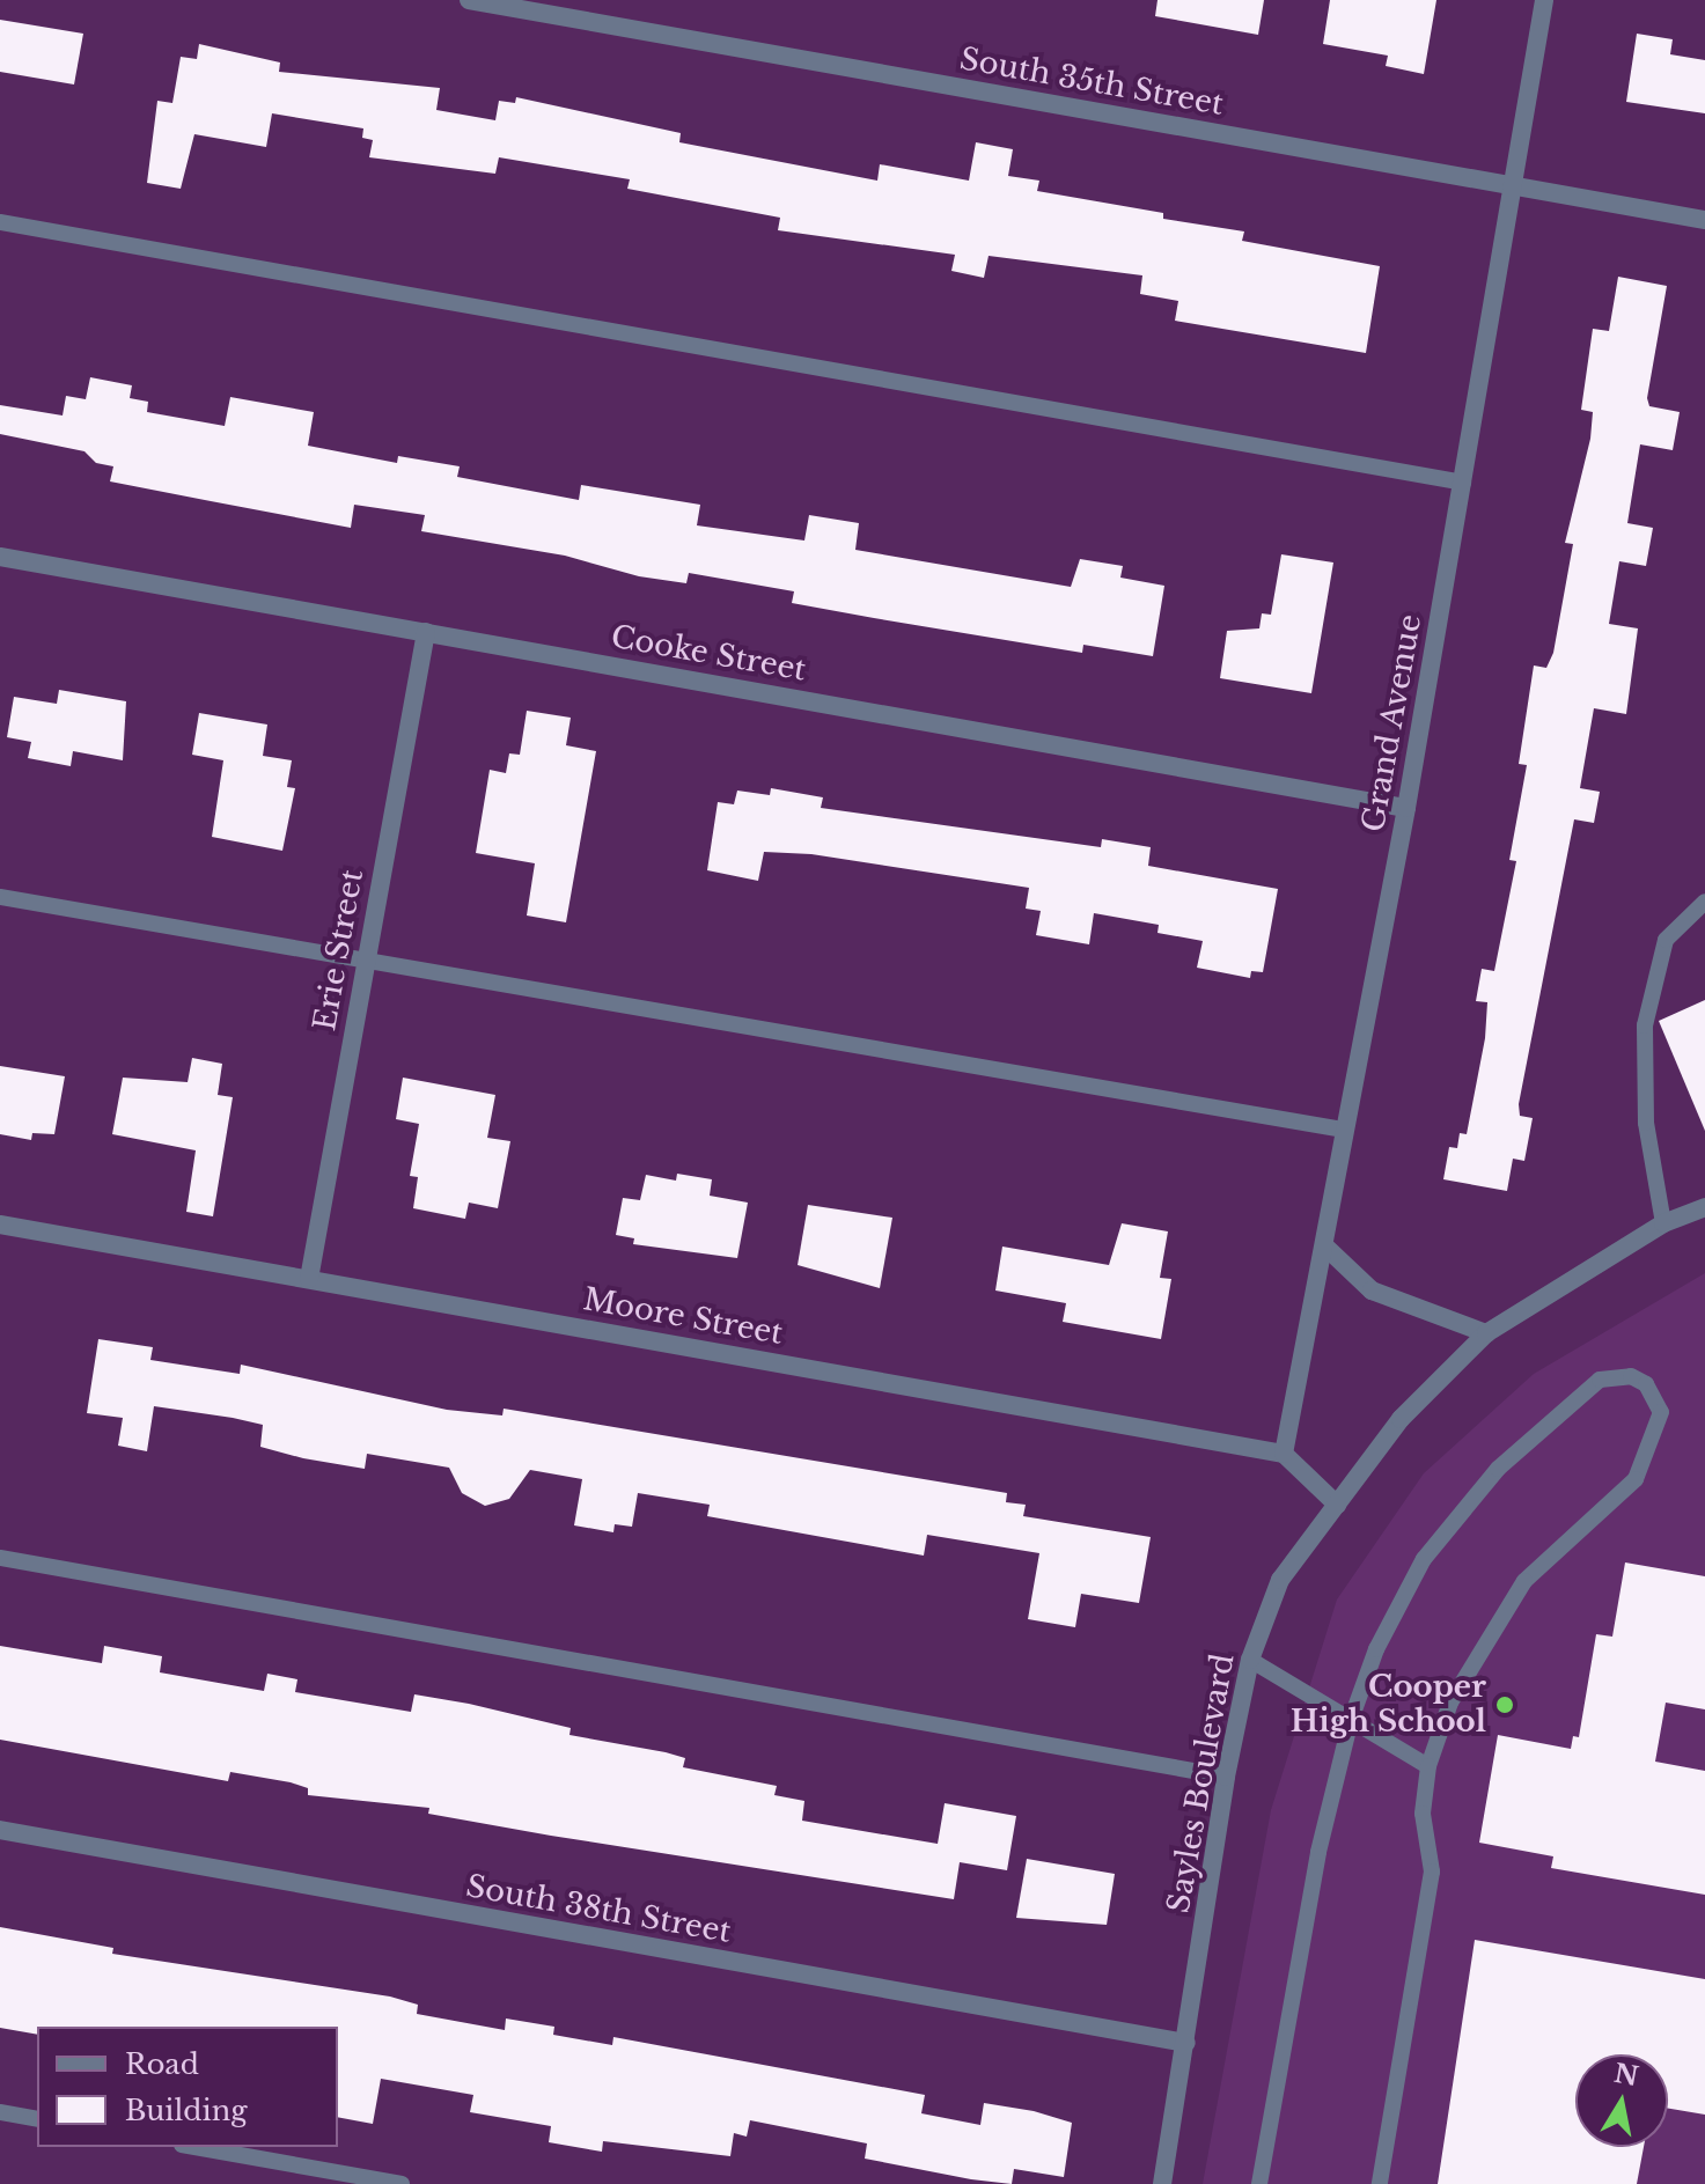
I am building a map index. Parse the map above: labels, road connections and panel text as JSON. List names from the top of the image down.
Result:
{
  "streets": {
    "street": [
      "South 35th Street",
      "Cooke Street",
      "Grand Avenue",
      "Erie Street",
      "Moore Street",
      "Sayles Boulevard",
      "South 38th Street"
    ]
  },
  "crossings": [
    ["South 35th Street", "Grand Avenue"],
    ["Cooke Street", "Grand Avenue"],
    ["Cooke Street", "Erie Street"],
    ["Grand Avenue", "Moore Street"],
    ["Erie Street", "Moore Street"],
    ["Sayles Boulevard", "South 38th Street"]
  ],
  "places": ["Cooper High School"],
  "legend": ["Road", "Building"],
  "north": "top"
}
